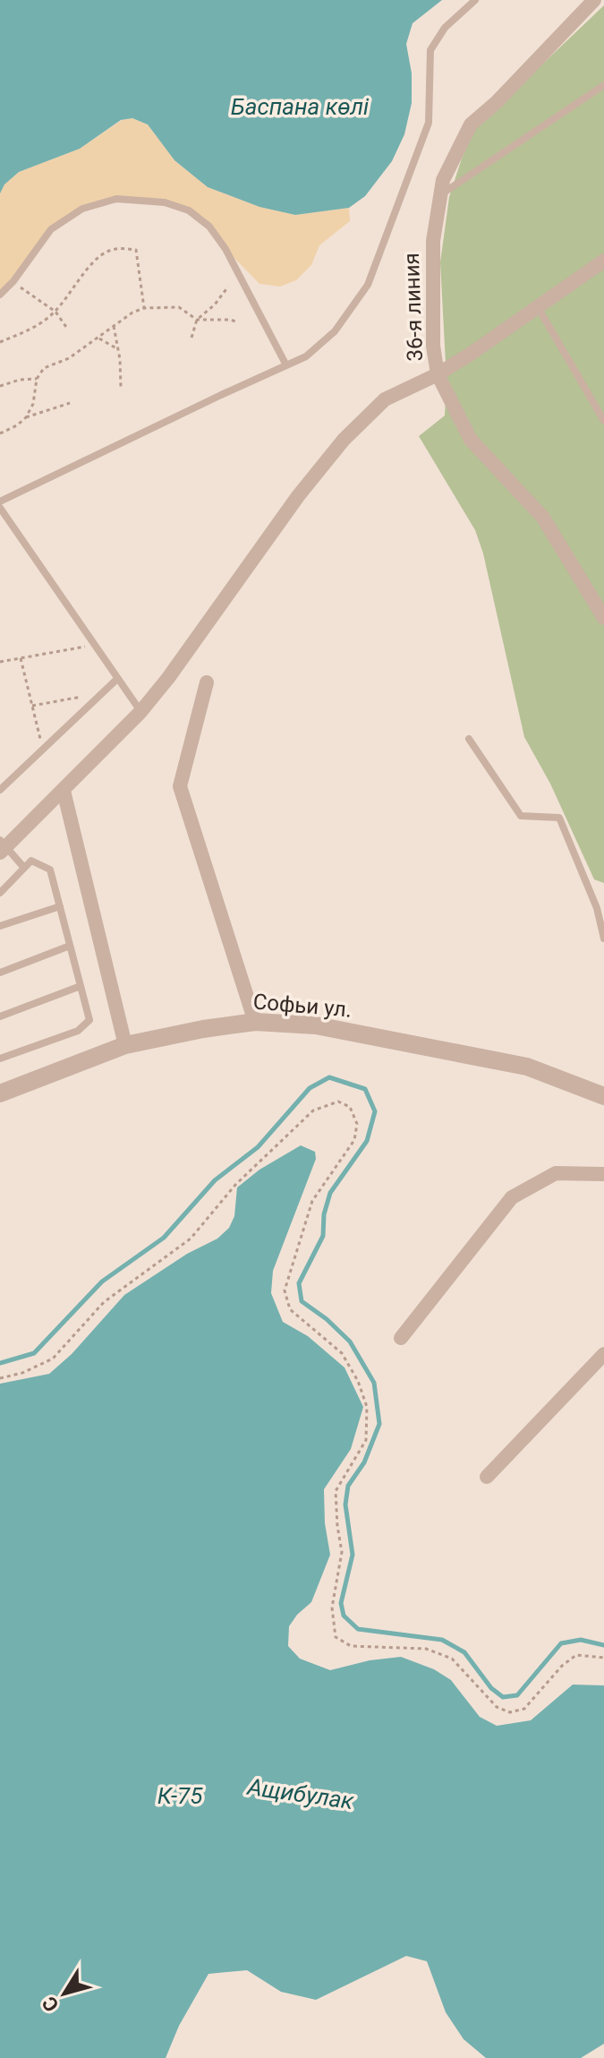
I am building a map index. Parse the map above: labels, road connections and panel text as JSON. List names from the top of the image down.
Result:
{
  "streets": {
    "street": ["36-я линия", "Софьи ул."]
  },
  "water": ["Баспана көлі", "Ащибулак", "К-75"],
  "north": "bottom left"
}
